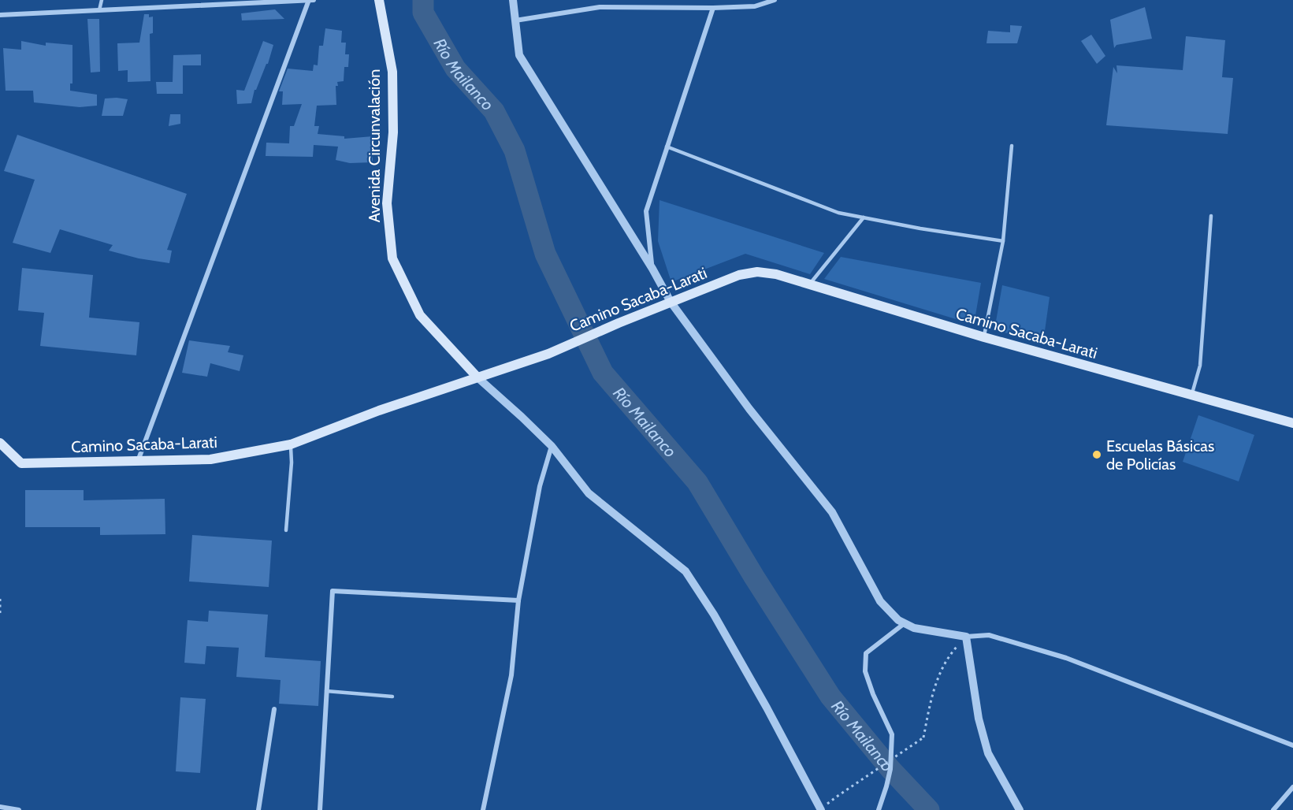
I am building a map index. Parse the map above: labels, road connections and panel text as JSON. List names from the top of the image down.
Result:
{
  "streets": {
    "main road": ["Avenida Circunvalación", "Camino Sacaba-Larati"]
  },
  "crossings": [
    ["Avenida Circunvalación", "Camino Sacaba-Larati"]
  ],
  "water": ["Río Mailanco"],
  "places": ["Escuelas Básicas de Policías"]
}
